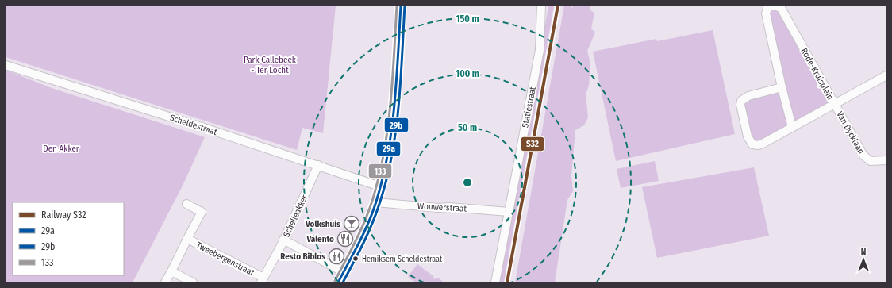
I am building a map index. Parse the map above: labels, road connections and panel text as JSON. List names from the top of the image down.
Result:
{
  "streets": {
    "street": [
      "Rode-Kruisplein",
      "Statiestraat",
      "Scheldestraat",
      "Van Dycklaan",
      "Wouwerstraat",
      "Schelleakker",
      "Tweebergenstraat"
    ]
  },
  "crossings": [
    ["Rode-Kruisplein", "Van Dycklaan"],
    ["Statiestraat", "Wouwerstraat"],
    ["Scheldestraat", "Schelleakker"],
    ["Schelleakker", "Tweebergenstraat"]
  ],
  "parks": ["Park Callebeek - Ter Locht", "Den Akker"],
  "places": {
    "bar": ["Volkshuis"],
    "restaurant": ["Valento", "Resto Biblos"],
    "other": ["Hemiksem Scheldestraat"]
  },
  "lines": [
    "rail line S32",
    "transit line 29a",
    "transit line 29b",
    "transit line 133"
  ],
  "legend": [
    "Railway S32",
    "29a",
    "29b",
    "133"
  ],
  "north": "top",
  "rings": ["150 m", "100 m", "50 m"]
}
